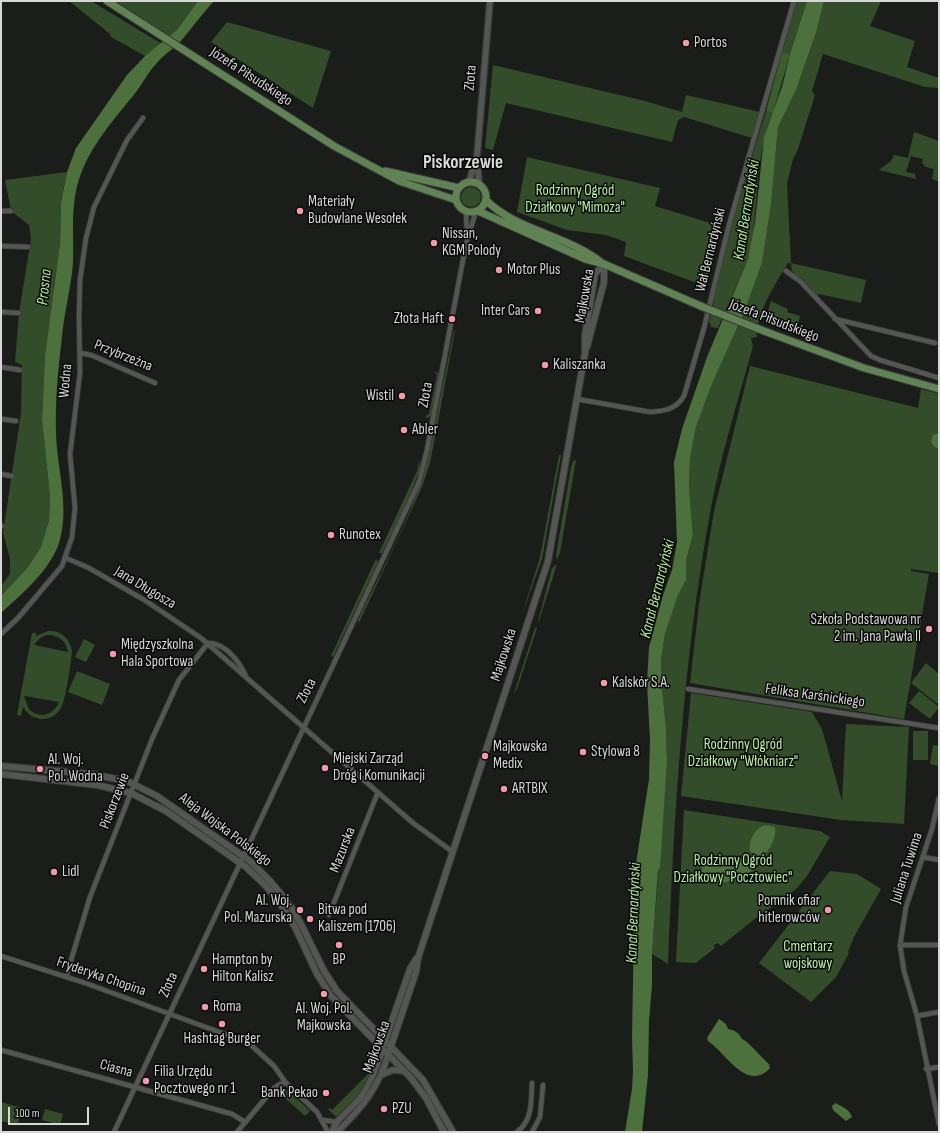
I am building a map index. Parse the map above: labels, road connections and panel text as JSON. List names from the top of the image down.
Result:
{
  "streets": {
    "main road": ["Józefa Piłsudskiego", "Majkowska", "Aleja Wojska Polskiego"],
    "street": [
      "Złota",
      "Wał Bernardyński",
      "Przybrzeżna",
      "Wodna",
      "Jana Długosza",
      "Feliksa Karśnickiego",
      "Piskorzewie",
      "Mazurska",
      "Juliana Tuwima",
      "Fryderyka Chopina",
      "Ciasna"
    ]
  },
  "crossings": [
    ["Józefa Piłsudskiego", "Złota"],
    ["Józefa Piłsudskiego", "Majkowska"],
    ["Złota", "Jana Długosza"],
    ["Złota", "Aleja Wojska Polskiego"],
    ["Złota", "Fryderyka Chopina"],
    ["Złota", "Ciasna"],
    ["Wał Bernardyński", "Majkowska"],
    ["Majkowska", "Jana Długosza"],
    ["Majkowska", "Aleja Wojska Polskiego"],
    ["Przybrzeżna", "Wodna"],
    ["Wodna", "Jana Długosza"],
    ["Jana Długosza", "Piskorzewie"],
    ["Jana Długosza", "Mazurska"],
    ["Piskorzewie", "Aleja Wojska Polskiego"],
    ["Piskorzewie", "Fryderyka Chopina"]
  ],
  "districts": ["Piskorzewie"],
  "water": ["Kanał Bernardyński", "Prosna"],
  "parks": [
    "Rodzinny Ogród Działkowy \"Mimoza\"",
    "Rodzinny Ogród Działkowy \"Włókniarz\"",
    "Rodzinny Ogród Działkowy \"Pocztowiec\"",
    "Cmentarz wojskowy"
  ],
  "places": [
    "Portos",
    "Materiały Budowlane Wesołek",
    "Nissan, KGM Polody",
    "Motor Plus",
    "Inter Cars",
    "Złota Haft",
    "Kaliszanka",
    "Wistil",
    "Abler",
    "Runotex",
    "Szkoła Podstawowa nr 2 im. Jana Pawła II",
    "Międzyszkolna Hala Sportowa",
    "Kalskór S.A.",
    "Stylowa 8",
    "Majkowska Medix",
    "Miejski Zarząd Dróg i Komunikacji",
    "Al. Woj. Pol. Wodna",
    "ARTBIX",
    "Lidl",
    "Al. Woj. Pol. Mazurska",
    "Pomnik ofiar hitlerowców",
    "Bitwa pod Kaliszem (1706)",
    "BP",
    "Hampton by Hilton Kalisz",
    "Al. Woj. Pol. Majkowska",
    "Roma",
    "Hashtag Burger",
    "Filia Urzędu Pocztowego nr 1",
    "Bank Pekao",
    "PZU"
  ],
  "scale_bar": "100 m"
}
